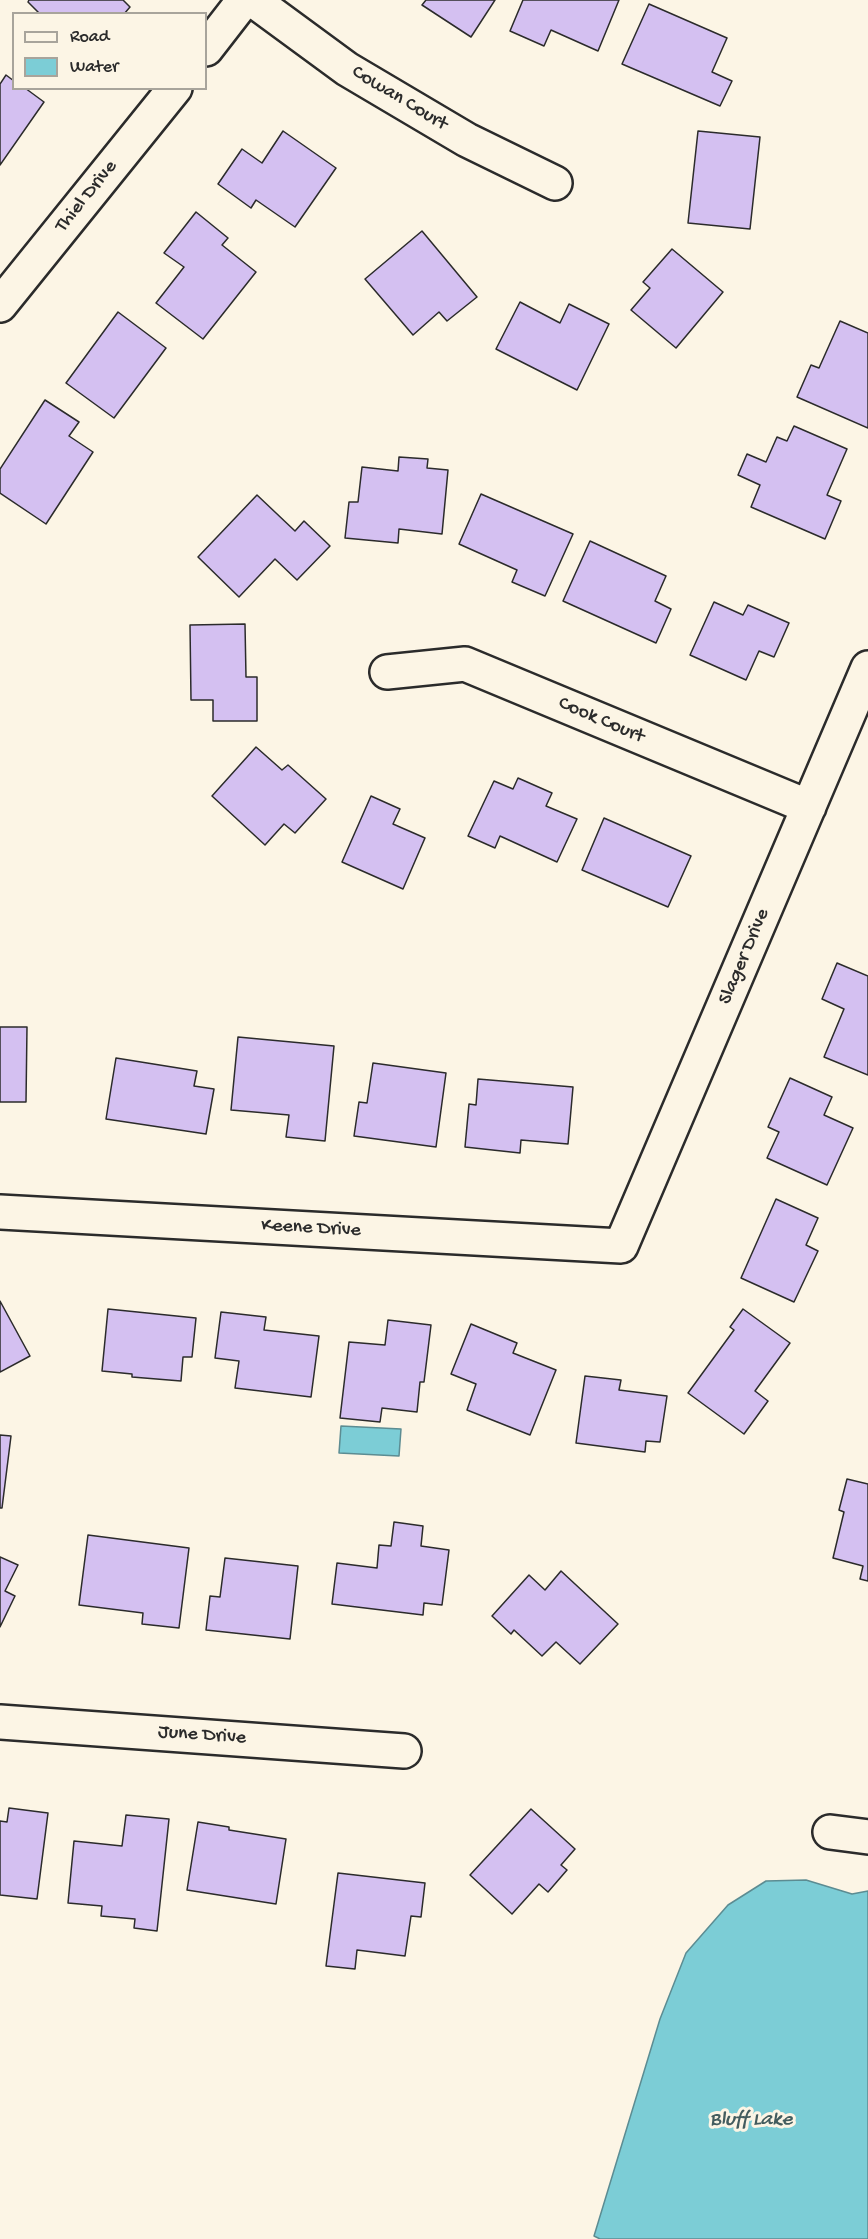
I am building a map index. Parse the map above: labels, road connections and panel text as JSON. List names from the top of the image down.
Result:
{
  "streets": {
    "street": [
      "Cowan Court",
      "Thiel Drive",
      "Cook Court",
      "Slager Drive",
      "Keene Drive",
      "June Drive"
    ]
  },
  "crossings": [
    ["Cook Court", "Slager Drive"],
    ["Slager Drive", "Keene Drive"]
  ],
  "water": ["Bluff Lake"],
  "legend": ["Road", "Water"]
}
